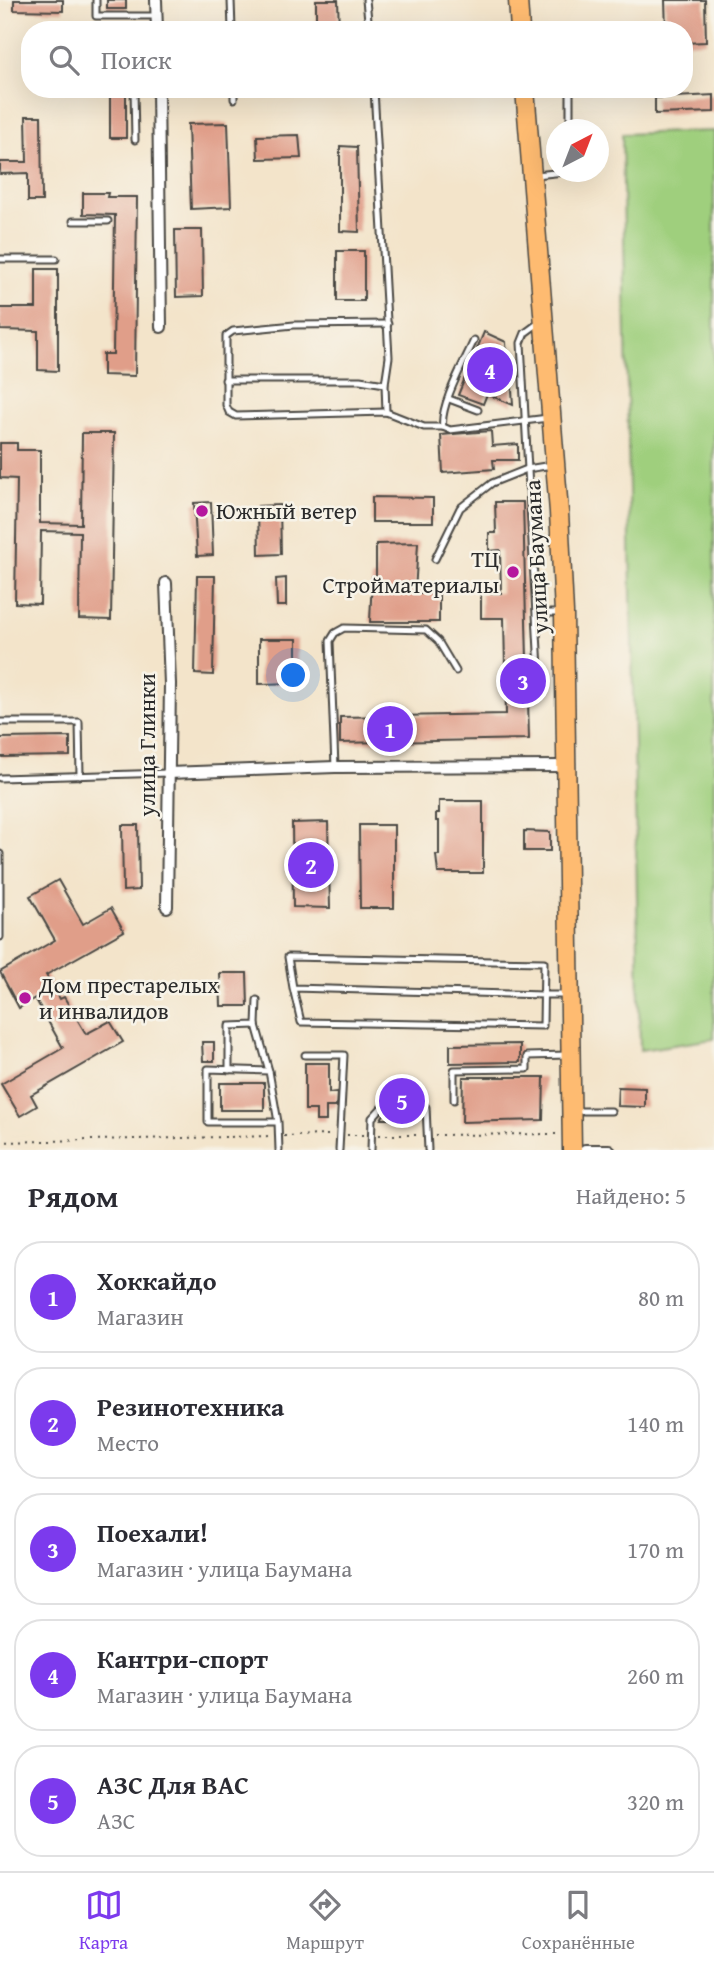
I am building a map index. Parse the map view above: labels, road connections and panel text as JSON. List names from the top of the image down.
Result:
{
  "streets": {
    "main road": ["улица Баумана"],
    "street": ["улица Глинки"]
  },
  "places": ["Южный ветер", "ТЦ Стройматериалы", "Дом престарелых и инвалидов"],
  "north": "top right",
  "page": {
    "search": "Поиск",
    "pins": [
      "4",
      "3",
      "1",
      "2",
      "5"
    ],
    "heading": ["Рядом", "Найдено: 5"],
    "list": [
      {
        "mark": "1",
        "name": "Хоккайдо",
        "note": "Магазин",
        "value": "80 m"
      },
      {
        "mark": "2",
        "name": "Резинотехника",
        "note": "Место",
        "value": "140 m"
      },
      {
        "mark": "3",
        "name": "Поехали!",
        "note": "Магазин · улица Баумана",
        "value": "170 m"
      },
      {
        "mark": "4",
        "name": "Кантри-спорт",
        "note": "Магазин · улица Баумана",
        "value": "260 m"
      },
      {
        "mark": "5",
        "name": "АЗС Для ВАС",
        "note": "АЗС",
        "value": "320 m"
      }
    ],
    "nav": ["Карта", "Маршрут", "Сохранённые"]
  }
}
